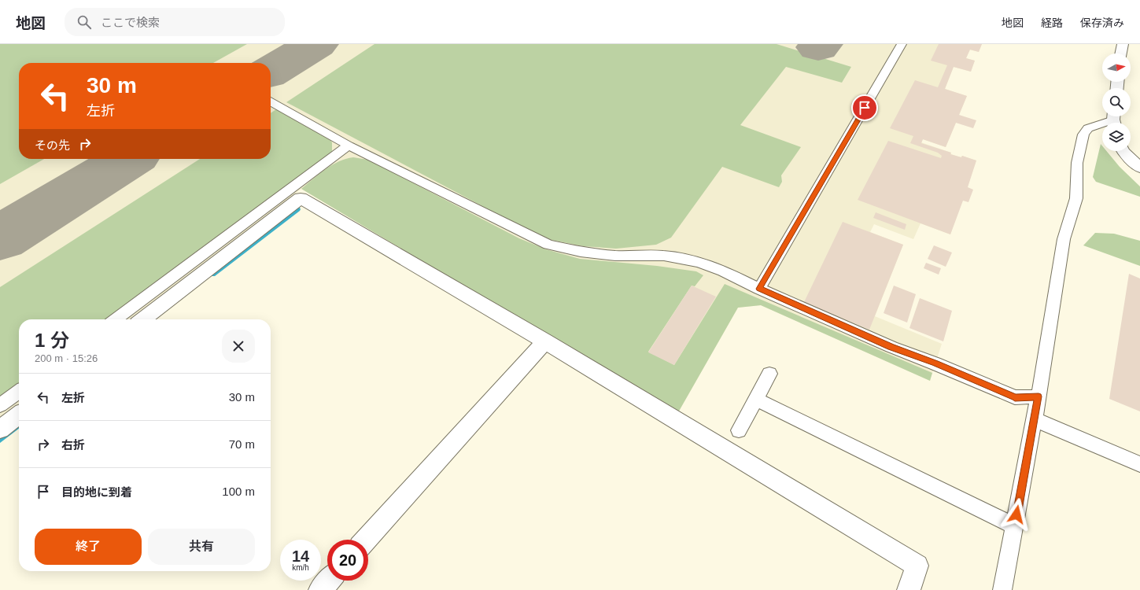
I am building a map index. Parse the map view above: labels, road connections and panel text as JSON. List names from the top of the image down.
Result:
{
  "north": "right",
  "page": {
    "header": "地図",
    "search": "ここで検索",
    "nav": ["地図", "経路", "保存済み"],
    "turn": ["30 m", "左折"],
    "then": "その先",
    "heading": ["1 分", "200 m · 15:26"],
    "list": [
      {
        "name": "左折",
        "value": "30 m"
      },
      {
        "name": "右折",
        "value": "70 m"
      },
      {
        "name": "目的地に到着",
        "value": "100 m"
      }
    ],
    "buttons": ["終了", "共有"],
    "speed": "14 km/h",
    "limit": "20"
  }
}
